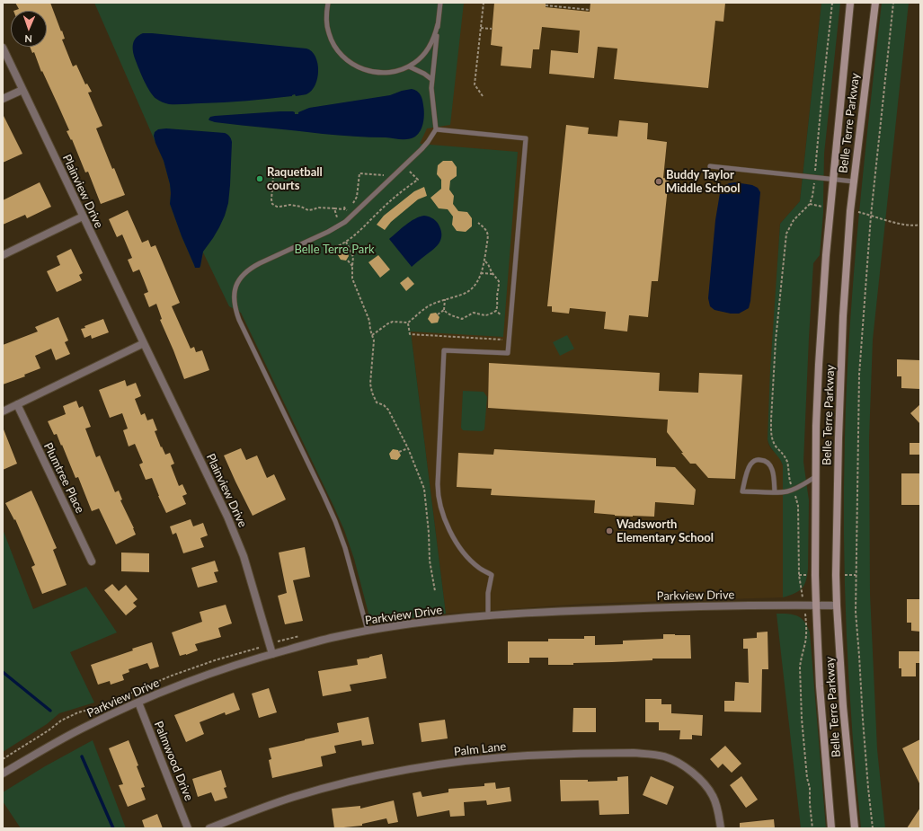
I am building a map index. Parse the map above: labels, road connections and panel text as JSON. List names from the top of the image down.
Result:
{
  "streets": {
    "main road": ["Belle Terre Parkway"],
    "street": [
      "Plainview Drive",
      "Plumtree Place",
      "Parkview Drive",
      "Palm Lane",
      "Palmwood Drive"
    ]
  },
  "crossings": [
    ["Belle Terre Parkway", "Parkview Drive"],
    ["Plainview Drive", "Parkview Drive"],
    ["Parkview Drive", "Palmwood Drive"]
  ],
  "parks": ["Belle Terre Park"],
  "places": ["Raquetball courts", "Buddy Taylor Middle School", "Wadsworth Elementary School"],
  "north": "bottom"
}
